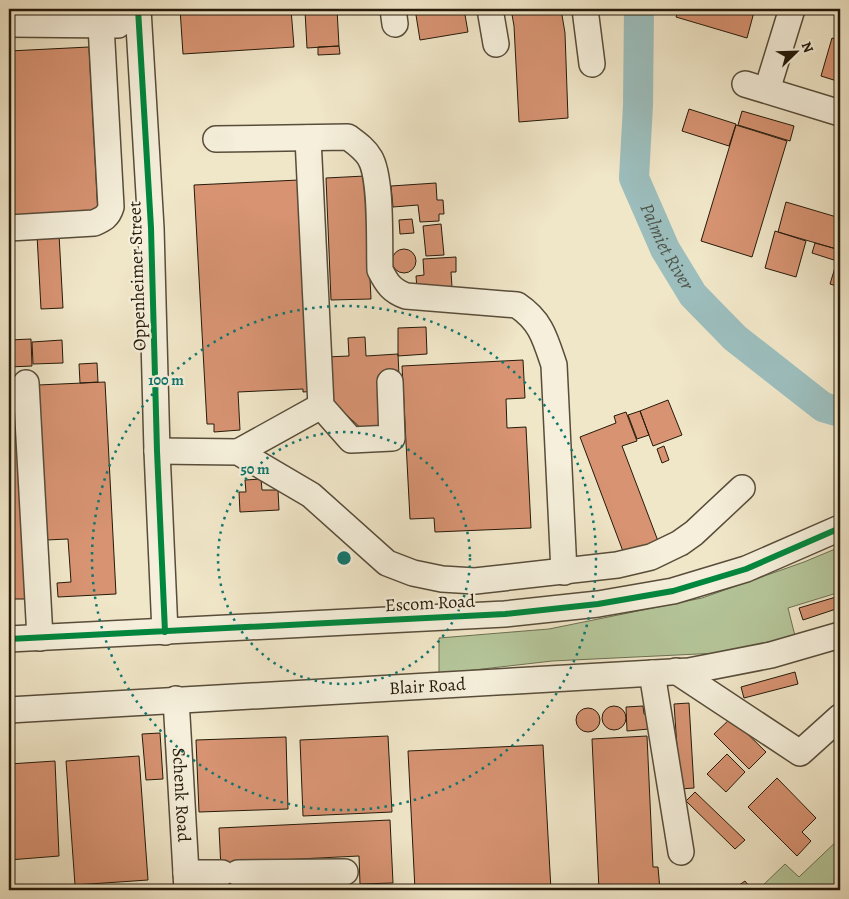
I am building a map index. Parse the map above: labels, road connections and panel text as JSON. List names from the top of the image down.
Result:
{
  "streets": {
    "street": [
      "Oppenheimer Street",
      "Escom Road",
      "Blair Road",
      "Schenk Road"
    ]
  },
  "crossings": [
    ["Oppenheimer Street", "Escom Road"],
    ["Blair Road", "Schenk Road"]
  ],
  "water": ["Palmiet River"],
  "north": "top right",
  "rings": ["100 m", "50 m"]
}
